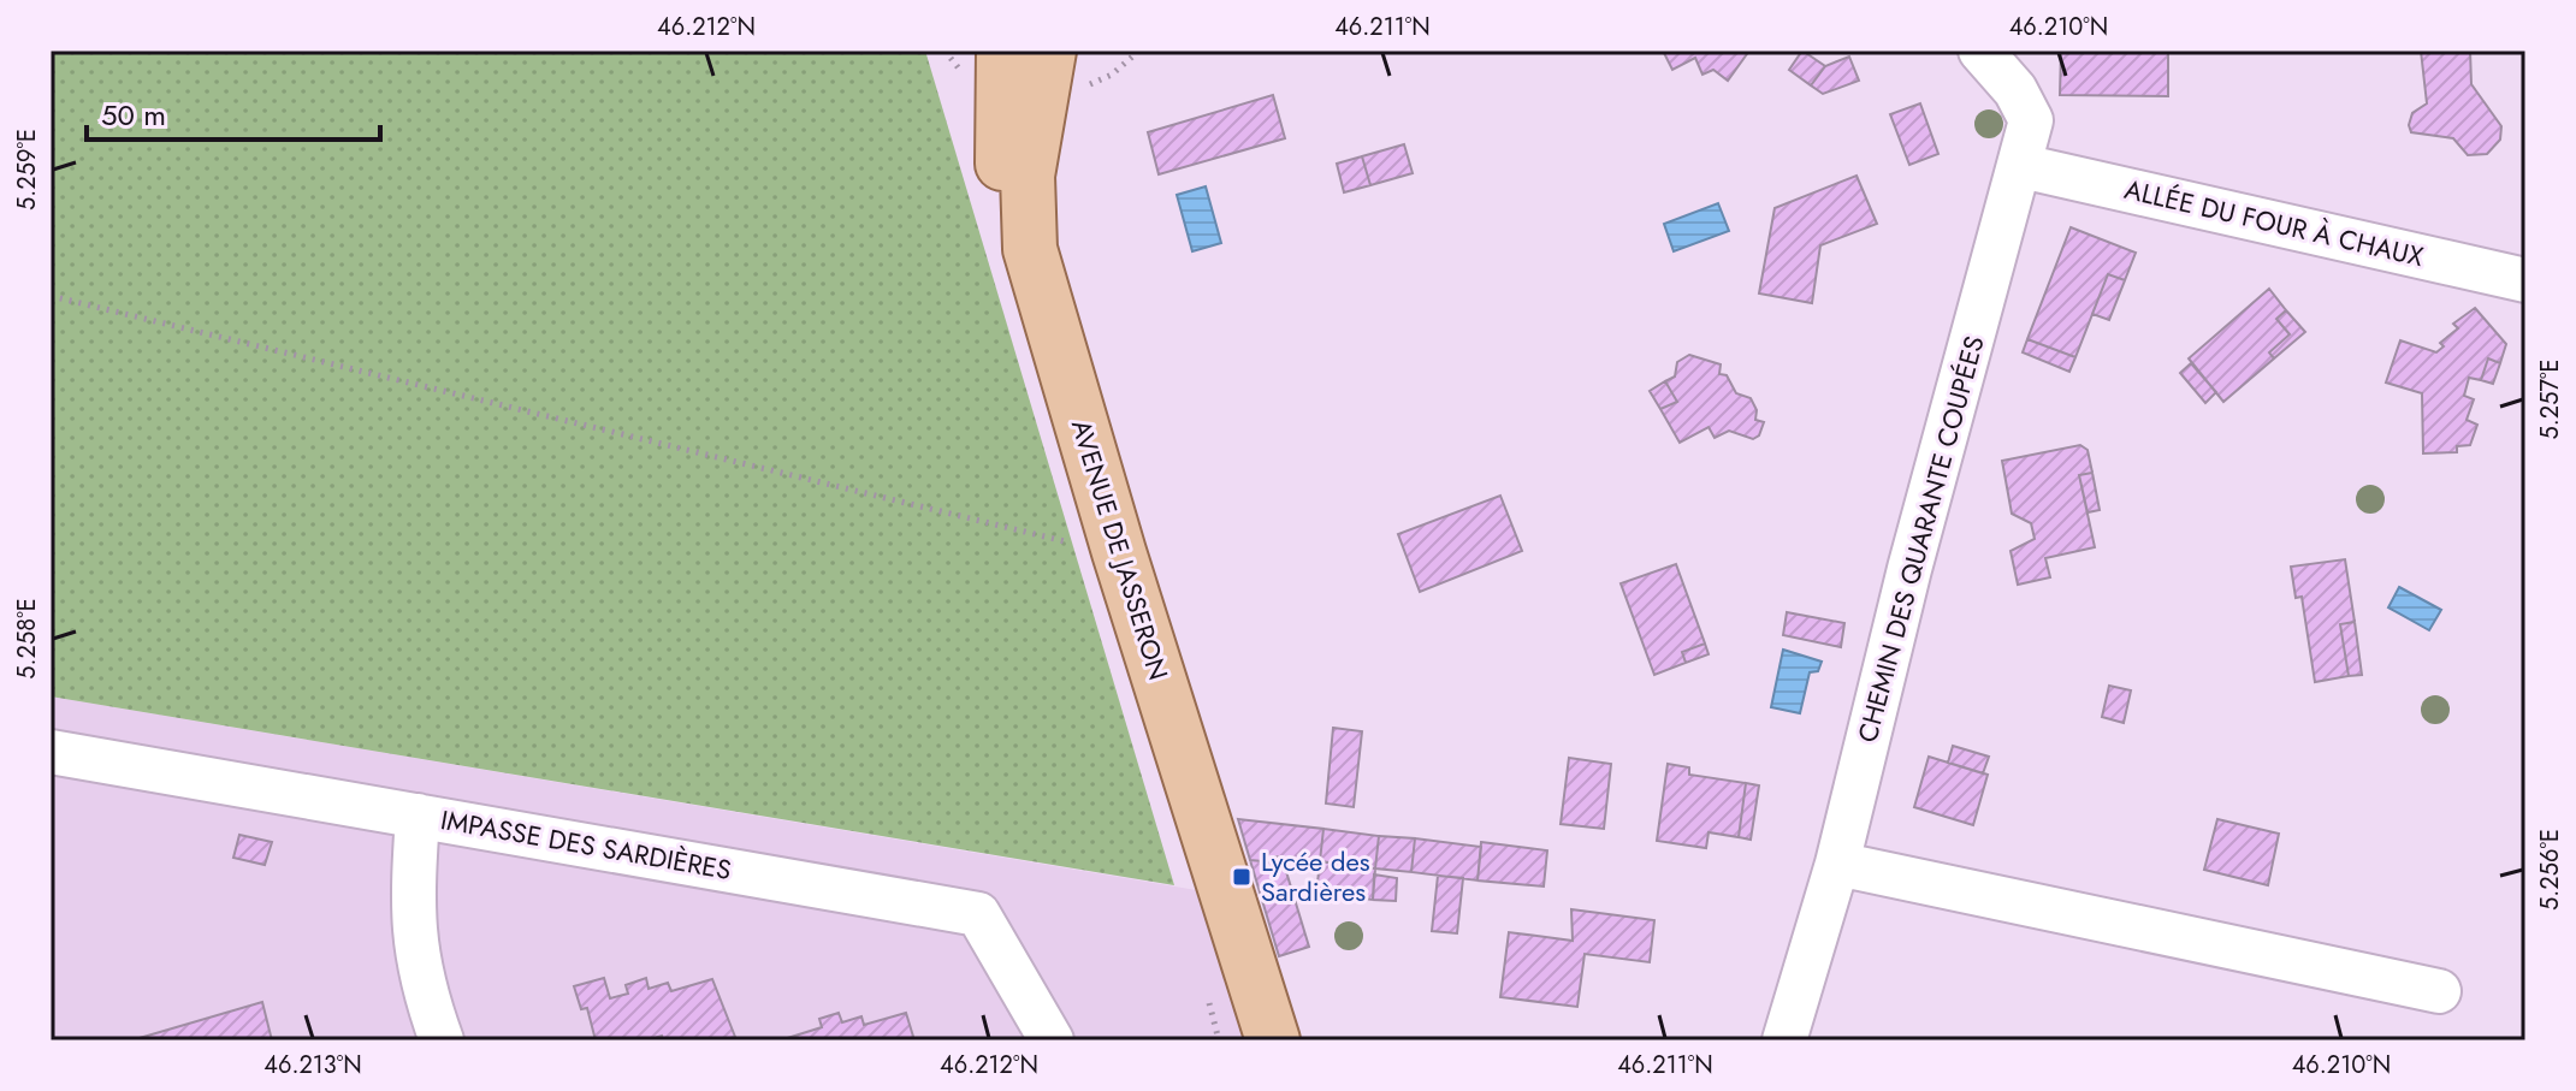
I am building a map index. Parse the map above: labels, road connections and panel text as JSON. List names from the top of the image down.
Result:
{
  "streets": {
    "main road": ["AVENUE DE JASSERON"],
    "street": ["ALLÉE DU FOUR À CHAUX", "CHEMIN DES QUARANTE COUPÉES", "IMPASSE DES SARDIÈRES"]
  },
  "crossings": [
    ["ALLÉE DU FOUR À CHAUX", "CHEMIN DES QUARANTE COUPÉES"]
  ],
  "places": {
    "transit": ["Lycée des Sardières"]
  },
  "scale_bar": "50 m",
  "coordinates": [
    "46.212°N",
    "46.211°N",
    "46.210°N",
    "5.259°E",
    "5.257°E",
    "5.258°E",
    "5.256°E",
    "46.213°N"
  ]
}
